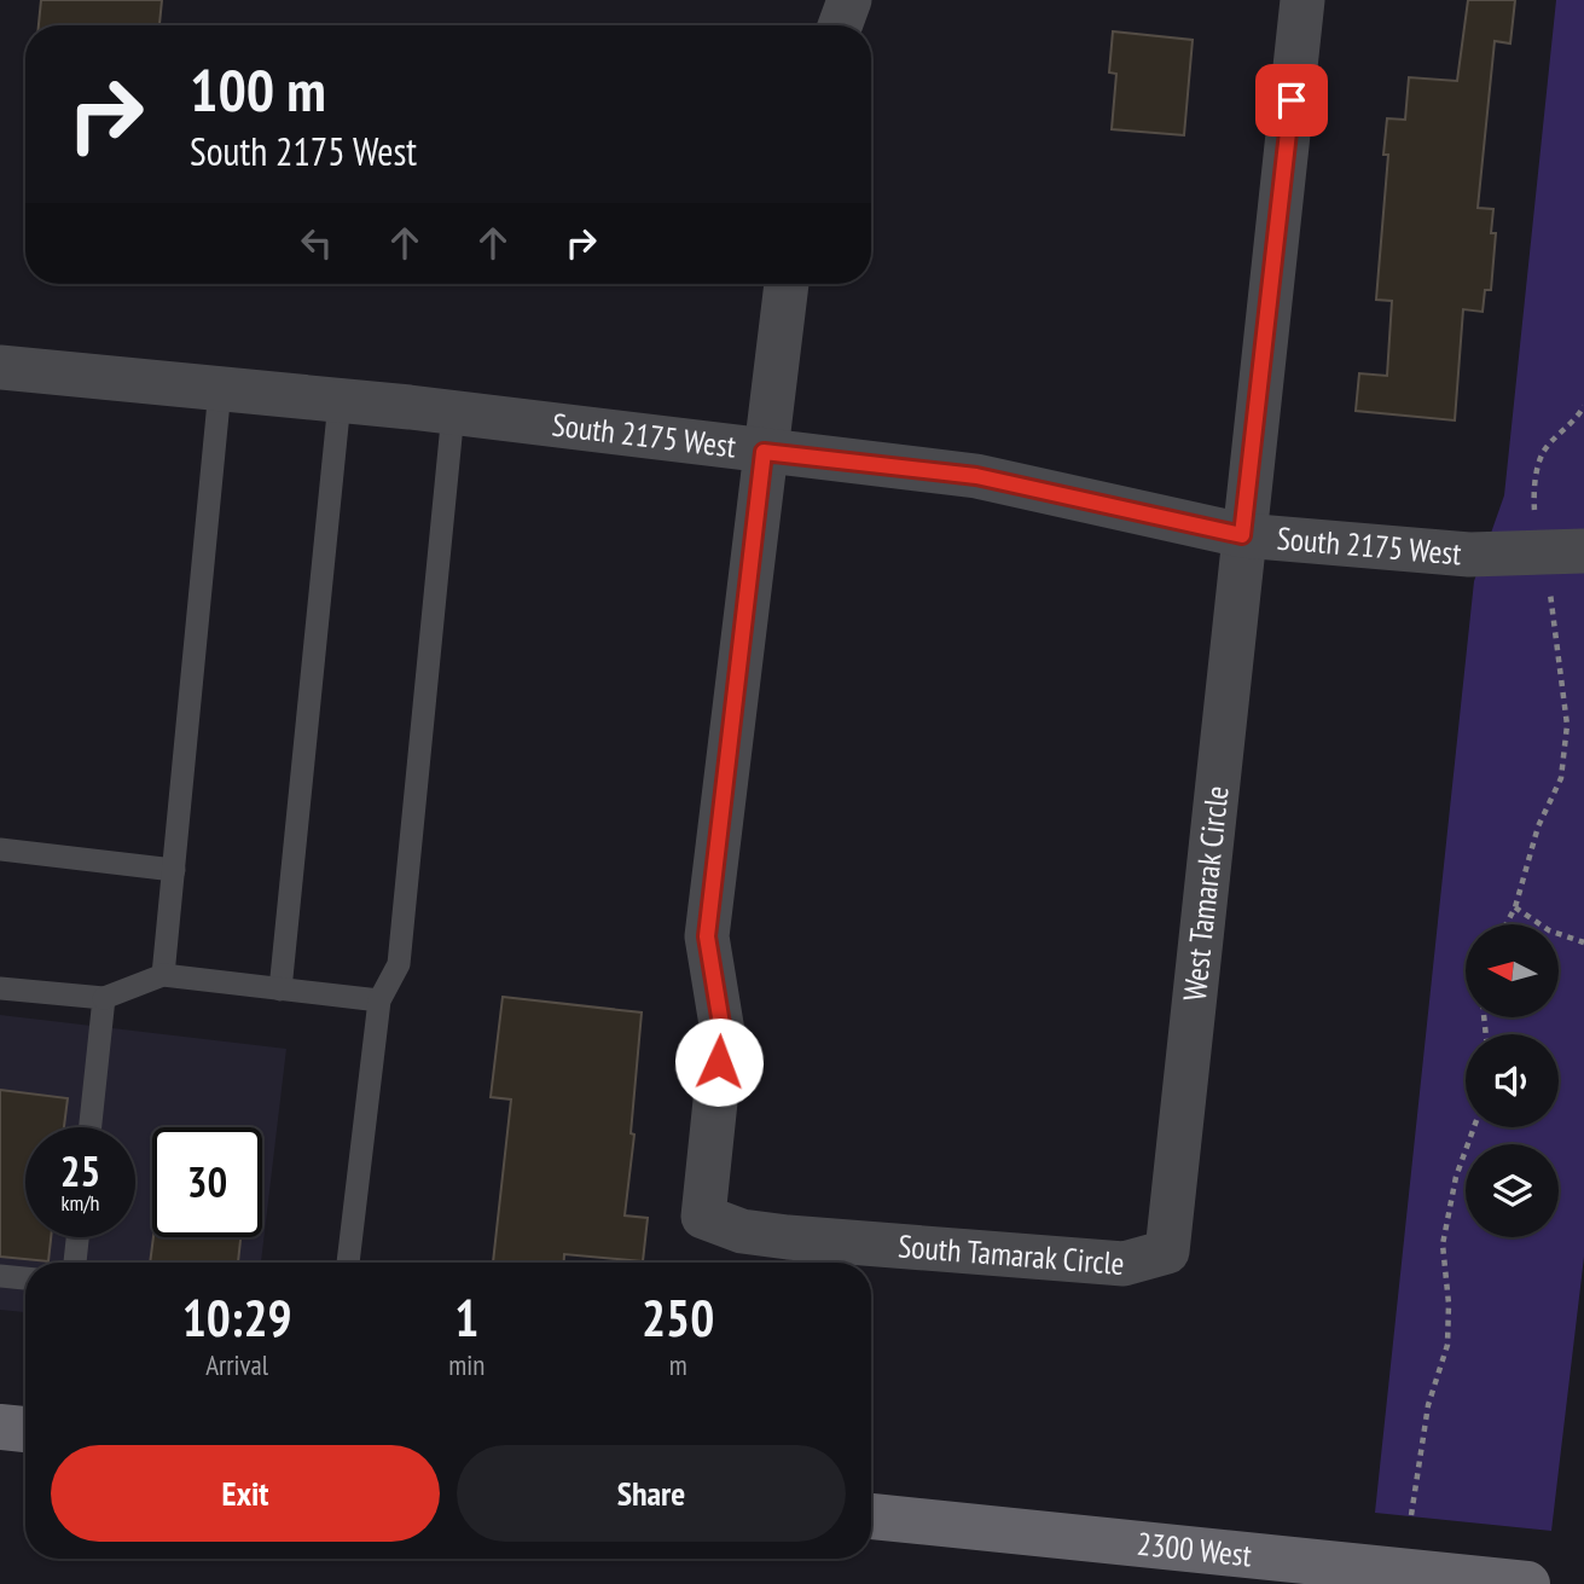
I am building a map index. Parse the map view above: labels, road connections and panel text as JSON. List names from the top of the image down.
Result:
{
  "streets": {
    "main road": ["2300 West"],
    "street": ["South 2175 West", "West Tamarak Circle", "South Tamarak Circle"]
  },
  "crossings": [
    ["South 2175 West", "West Tamarak Circle"],
    ["South 2175 West", "South Tamarak Circle"],
    ["West Tamarak Circle", "South Tamarak Circle"]
  ],
  "north": "left",
  "page": {
    "turn": ["100 m", "South 2175 West"],
    "speed": "25 km/h",
    "limit": "30",
    "eta": [
      "10:29",
      "Arrival",
      "1",
      "min",
      "250",
      "m"
    ],
    "buttons": ["Exit", "Share"]
  }
}
